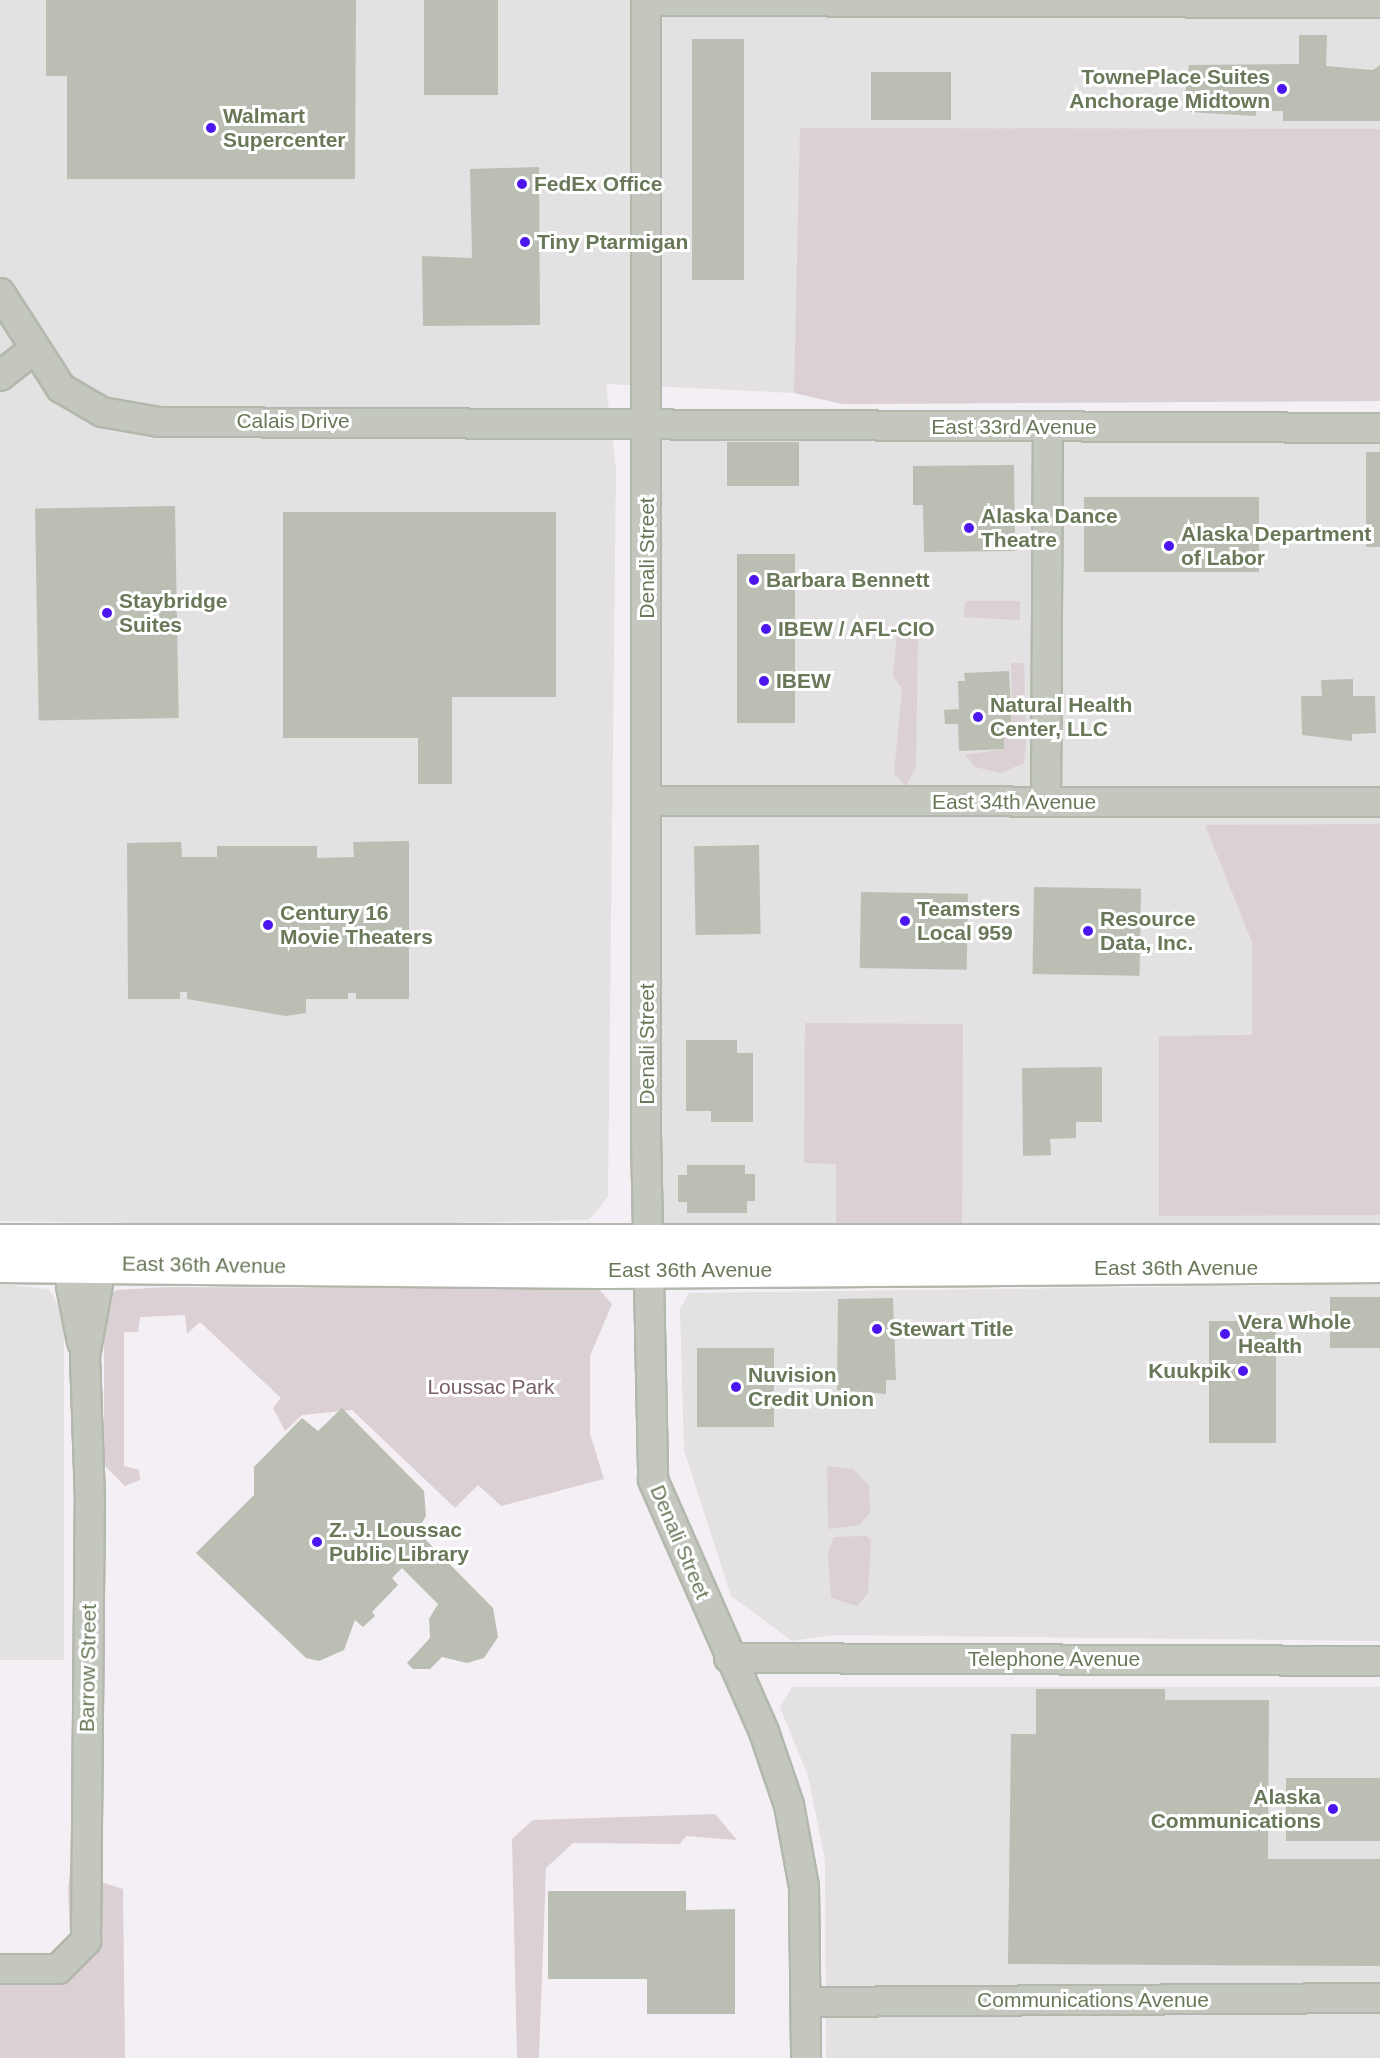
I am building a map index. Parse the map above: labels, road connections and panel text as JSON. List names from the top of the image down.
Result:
{
  "streets": {
    "main road": ["East 36th Avenue"],
    "street": [
      "Calais Drive",
      "East 33rd Avenue",
      "Denali Street",
      "East 34th Avenue",
      "Telephone Avenue",
      "Barrow Street",
      "Communications Avenue"
    ]
  },
  "crossings": [
    ["Calais Drive", "East 33rd Avenue"],
    ["Calais Drive", "Denali Street"],
    ["East 33rd Avenue", "Denali Street"],
    ["Denali Street", "East 34th Avenue"],
    ["Denali Street", "East 36th Avenue"],
    ["Denali Street", "Telephone Avenue"],
    ["Denali Street", "Communications Avenue"],
    ["East 36th Avenue", "Barrow Street"]
  ],
  "parks": ["Loussac Park"],
  "places": [
    "TownePlace Suites Anchorage Midtown",
    "Walmart Supercenter",
    "FedEx Office",
    "Tiny Ptarmigan",
    "Alaska Dance Theatre",
    "Alaska Department of Labor",
    "Barbara Bennett",
    "Staybridge Suites",
    "IBEW / AFL-CIO",
    "IBEW",
    "Natural Health Center, LLC",
    "Teamsters Local 959",
    "Century 16 Movie Theaters",
    "Resource Data, Inc.",
    "Stewart Title",
    "Vera Whole Health",
    "Kuukpik",
    "Nuvision Credit Union",
    "Z. J. Loussac Public Library",
    "Alaska Communications"
  ]
}
